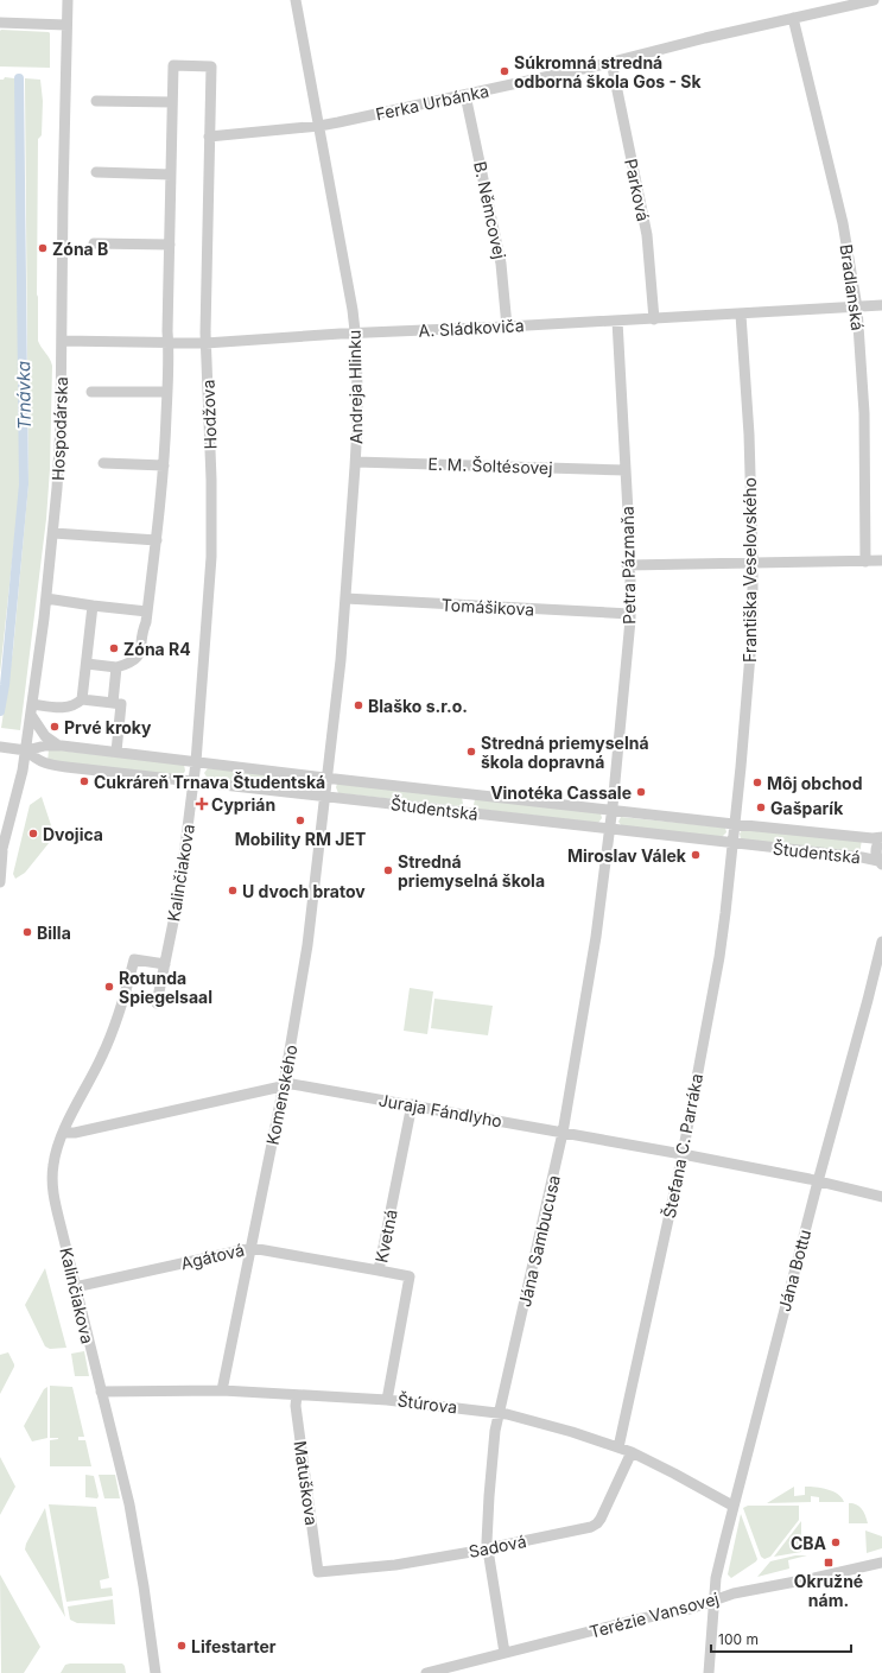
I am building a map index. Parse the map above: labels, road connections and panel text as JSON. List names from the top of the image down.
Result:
{
  "streets": {
    "street": [
      "Ferka Urbánka",
      "Parková",
      "B. Němcovej",
      "Bradlanská",
      "A. Sládkoviča",
      "Andreja Hlinku",
      "Hodžova",
      "Hospodárska",
      "E. M. Šoltésovej",
      "Petra Pázmaňa",
      "Františka Veselovského",
      "Tomášikova",
      "Študentská",
      "Kalinčiakova",
      "Komenského",
      "Juraja Fándlyho",
      "Štefana C. Parráka",
      "Kvetná",
      "Jána Sambucusa",
      "Agátová",
      "Jána Bottu",
      "Štúrova",
      "Matuškova",
      "Sadová",
      "Terézie Vansovej"
    ]
  },
  "crossings": [
    ["Ferka Urbánka", "Parková"],
    ["Ferka Urbánka", "B. Němcovej"],
    ["Ferka Urbánka", "Bradlanská"],
    ["Ferka Urbánka", "Andreja Hlinku"],
    ["Ferka Urbánka", "Hodžova"],
    ["Parková", "A. Sládkoviča"],
    ["B. Němcovej", "A. Sládkoviča"],
    ["Bradlanská", "A. Sládkoviča"],
    ["A. Sládkoviča", "Andreja Hlinku"],
    ["A. Sládkoviča", "Hodžova"],
    ["A. Sládkoviča", "Hospodárska"],
    ["A. Sládkoviča", "Petra Pázmaňa"],
    ["A. Sládkoviča", "Františka Veselovského"],
    ["Andreja Hlinku", "E. M. Šoltésovej"],
    ["Andreja Hlinku", "Tomášikova"],
    ["Andreja Hlinku", "Študentská"],
    ["Andreja Hlinku", "Komenského"],
    ["Hodžova", "Študentská"],
    ["Hodžova", "Kalinčiakova"],
    ["Hospodárska", "Študentská"],
    ["E. M. Šoltésovej", "Petra Pázmaňa"],
    ["Petra Pázmaňa", "Tomášikova"],
    ["Petra Pázmaňa", "Študentská"],
    ["Petra Pázmaňa", "Jána Sambucusa"],
    ["Františka Veselovského", "Študentská"],
    ["Františka Veselovského", "Štefana C. Parráka"],
    ["Študentská", "Kalinčiakova"],
    ["Študentská", "Komenského"],
    ["Študentská", "Štefana C. Parráka"],
    ["Študentská", "Jána Sambucusa"],
    ["Kalinčiakova", "Juraja Fándlyho"],
    ["Kalinčiakova", "Agátová"],
    ["Kalinčiakova", "Štúrova"],
    ["Komenského", "Juraja Fándlyho"],
    ["Komenského", "Agátová"],
    ["Komenského", "Štúrova"],
    ["Juraja Fándlyho", "Štefana C. Parráka"],
    ["Juraja Fándlyho", "Kvetná"],
    ["Juraja Fándlyho", "Jána Sambucusa"],
    ["Juraja Fándlyho", "Jána Bottu"],
    ["Štefana C. Parráka", "Štúrova"],
    ["Kvetná", "Agátová"],
    ["Kvetná", "Štúrova"],
    ["Jána Sambucusa", "Štúrova"],
    ["Jána Sambucusa", "Sadová"],
    ["Jána Sambucusa", "Terézie Vansovej"],
    ["Jána Bottu", "Štúrova"],
    ["Jána Bottu", "Terézie Vansovej"],
    ["Štúrova", "Matuškova"],
    ["Štúrova", "Sadová"],
    ["Matuškova", "Sadová"]
  ],
  "water": ["Trnávka"],
  "places": {
    "other": [
      "Súkromná stredná odborná škola Gos - Sk",
      "Zóna B",
      "Zóna R4",
      "Blaško s.r.o.",
      "Prvé kroky",
      "Stredná priemyselná škola dopravná",
      "Cukráreň Trnava Študentská",
      "Môj obchod",
      "Vinotéka Cassale",
      "Gašparík",
      "Mobility RM JET",
      "Dvojica",
      "Miroslav Válek",
      "Stredná priemyselná škola",
      "U dvoch bratov",
      "Billa",
      "Rotunda Spiegelsaal",
      "CBA",
      "Lifestarter"
    ],
    "health": ["Cyprián"],
    "transit": ["Okružné nám."]
  },
  "scale_bar": "100 m"
}
